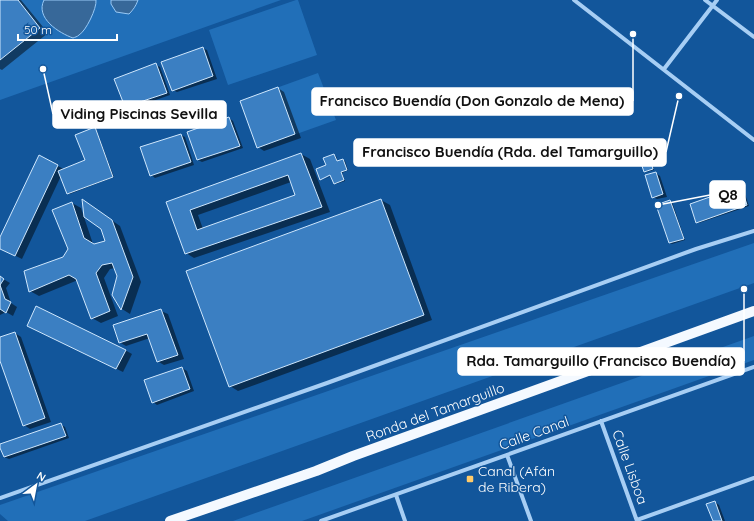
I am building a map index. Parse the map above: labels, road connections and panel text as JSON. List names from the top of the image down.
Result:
{
  "streets": {
    "main road": ["Ronda del Tamarguillo"],
    "street": ["Calle Canal", "Calle Lisboa"]
  },
  "crossings": [
    ["Calle Canal", "Calle Lisboa"]
  ],
  "places": {
    "other": [
      "Francisco Buendía (Don Gonzalo de Mena)",
      "Viding Piscinas Sevilla",
      "Francisco Buendía (Rda. del Tamarguillo)",
      "Q8",
      "Rda. Tamarguillo (Francisco Buendía)"
    ],
    "transit": ["Canal (Afán de Ribera)"]
  },
  "scale_bar": "50 m",
  "north": "top right"
}
